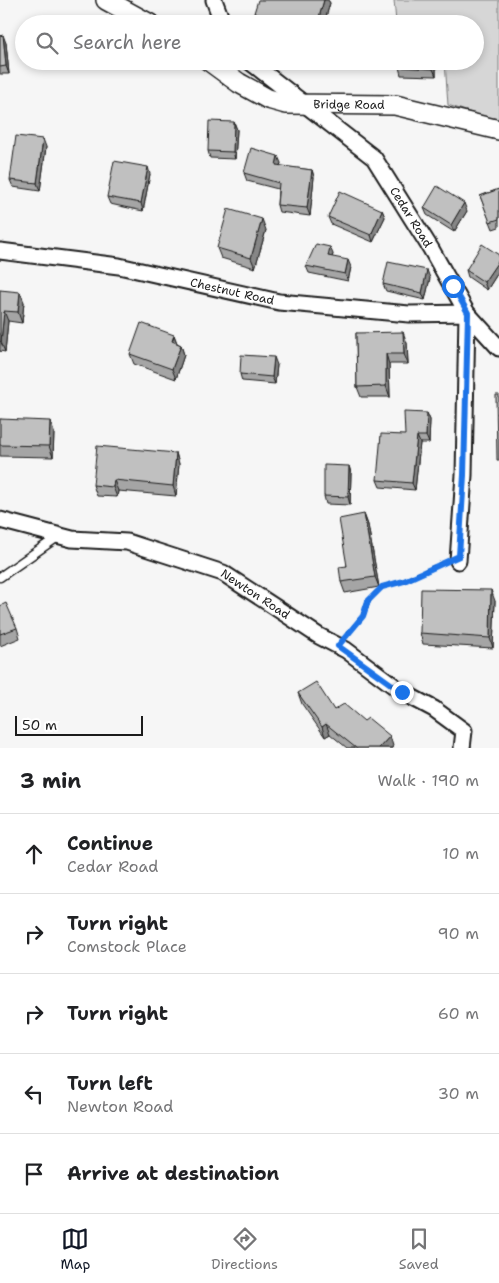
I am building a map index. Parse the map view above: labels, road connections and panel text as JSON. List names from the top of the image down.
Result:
{
  "streets": {
    "street": [
      "Bridge Road",
      "Cedar Road",
      "Chestnut Road",
      "Newton Road"
    ]
  },
  "crossings": [
    ["Bridge Road", "Cedar Road"],
    ["Cedar Road", "Chestnut Road"]
  ],
  "scale_bar": "50 m",
  "page": {
    "search": "Search here",
    "scale": "50 m",
    "heading": ["3 min", "Walk · 190 m"],
    "list": [
      ["Continue", "Cedar Road", "10 m"],
      ["Turn right", "Comstock Place", "90 m"],
      ["Turn right", "60 m"],
      ["Turn left", "Newton Road", "30 m"],
      "Arrive at destination"
    ],
    "nav": ["Map", "Directions", "Saved"]
  }
}
